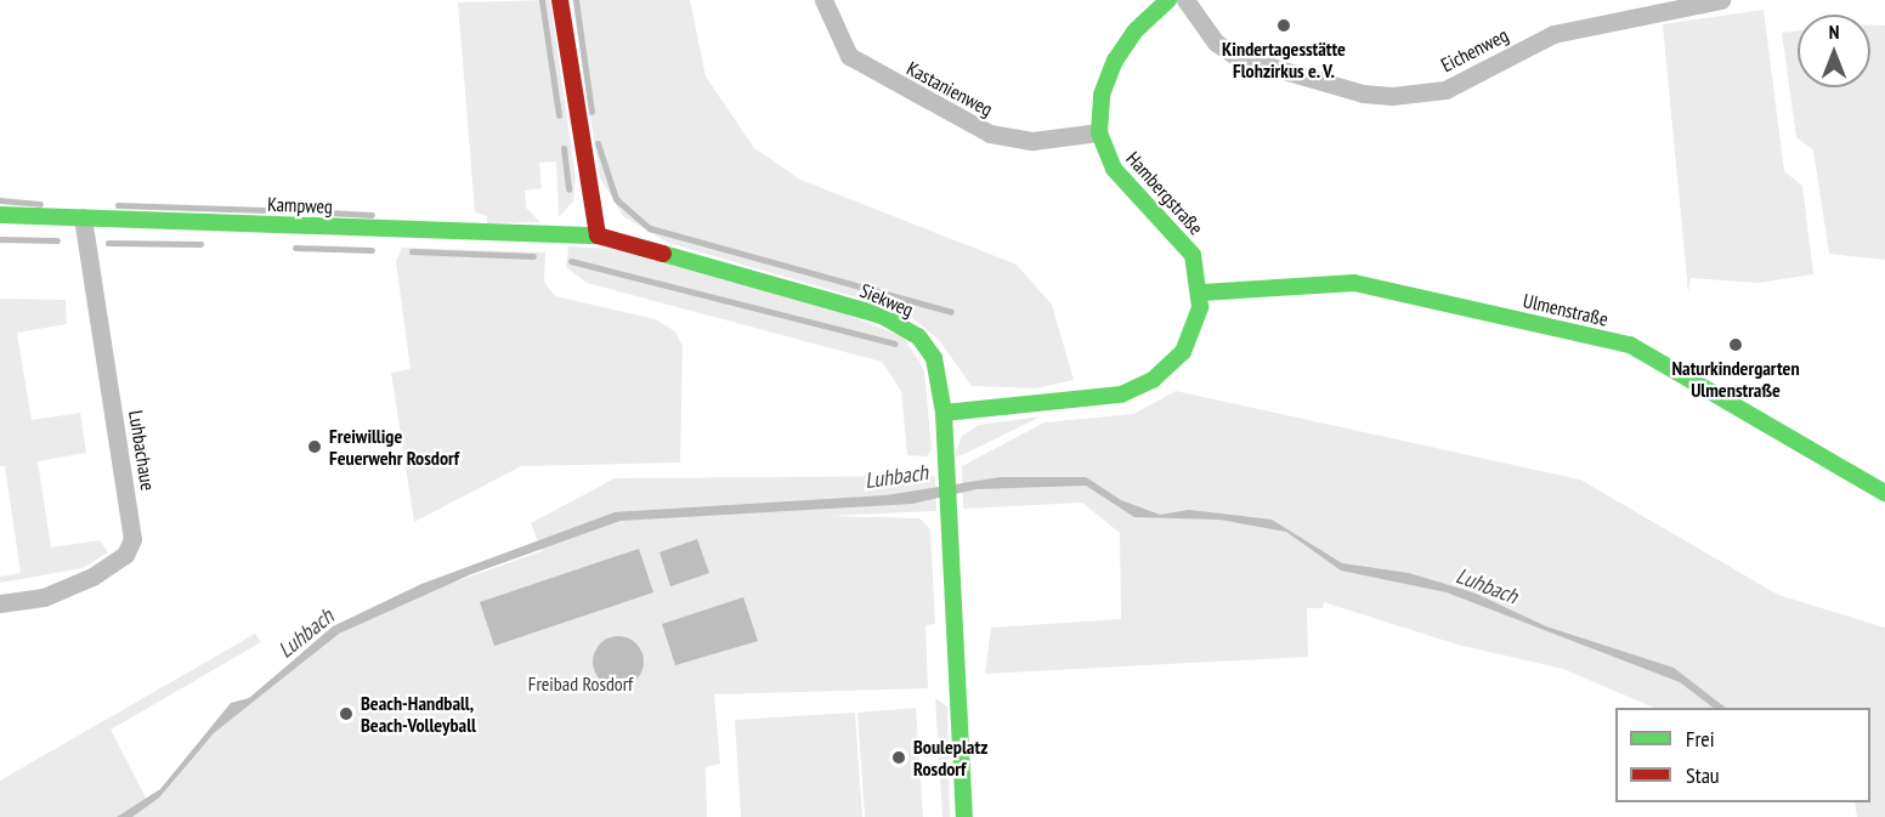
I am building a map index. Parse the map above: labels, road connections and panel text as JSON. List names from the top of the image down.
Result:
{
  "streets": {
    "street": [
      "Eichenweg",
      "Kastanienweg",
      "Hambergstraße",
      "Kampweg",
      "Siekweg",
      "Ulmenstraße",
      "Luhbachaue"
    ]
  },
  "crossings": [
    ["Kastanienweg", "Hambergstraße"],
    ["Hambergstraße", "Ulmenstraße"],
    ["Kampweg", "Siekweg"],
    ["Kampweg", "Luhbachaue"]
  ],
  "water": ["Luhbach"],
  "parks": ["Freibad Rosdorf"],
  "places": [
    "Kindertagesstätte Flohzirkus e. V.",
    "Naturkindergarten Ulmenstraße",
    "Freiwillige Feuerwehr Rosdorf",
    "Beach-Handball, Beach-Volleyball",
    "Bouleplatz Rosdorf"
  ],
  "legend": ["Frei", "Stau"],
  "north": "top"
}
